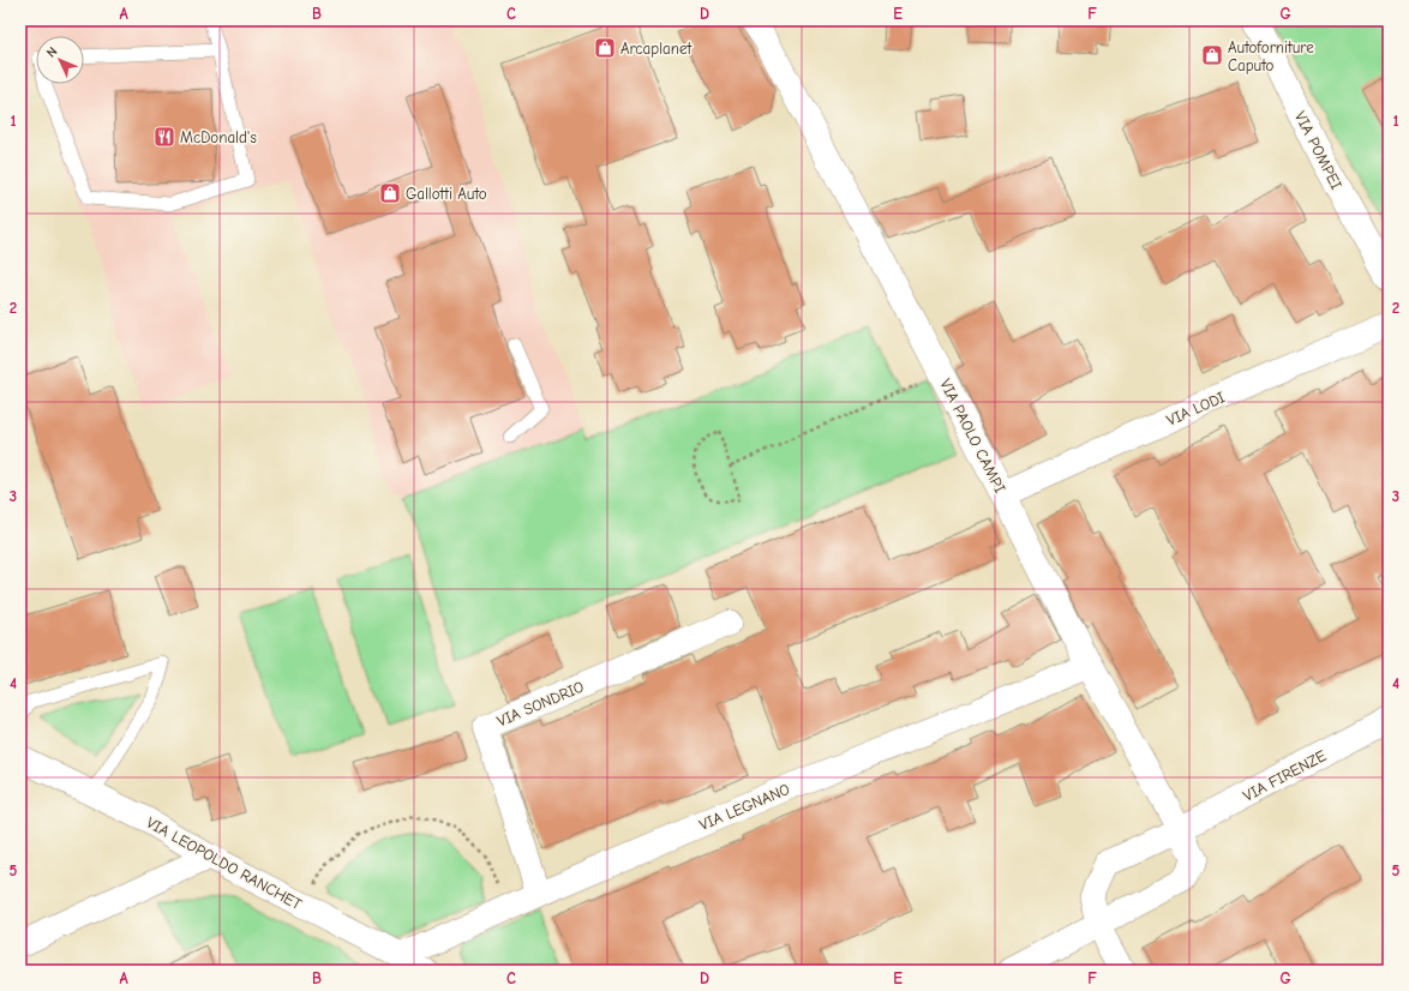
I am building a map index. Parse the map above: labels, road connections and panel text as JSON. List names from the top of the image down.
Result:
{
  "streets": {
    "street": [
      "VIA POMPEI",
      "VIA LODI",
      "VIA PAOLO CAMPI",
      "VIA SONDRIO",
      "VIA FIRENZE",
      "VIA LEGNANO",
      "VIA LEOPOLDO RANCHET"
    ]
  },
  "crossings": [
    ["VIA LODI", "VIA PAOLO CAMPI"],
    ["VIA PAOLO CAMPI", "VIA FIRENZE"],
    ["VIA PAOLO CAMPI", "VIA LEGNANO"],
    ["VIA SONDRIO", "VIA LEGNANO"],
    ["VIA LEGNANO", "VIA LEOPOLDO RANCHET"]
  ],
  "places": {
    "shop": ["Arcaplanet", "Autoforniture Caputo", "Gallotti Auto"],
    "restaurant": ["McDonald's"]
  },
  "north": "top left",
  "grid": {
    "columns": [
      "A",
      "B",
      "C",
      "D",
      "E",
      "F",
      "G"
    ],
    "rows": [
      "1",
      "2",
      "3",
      "4",
      "5"
    ]
  }
}
